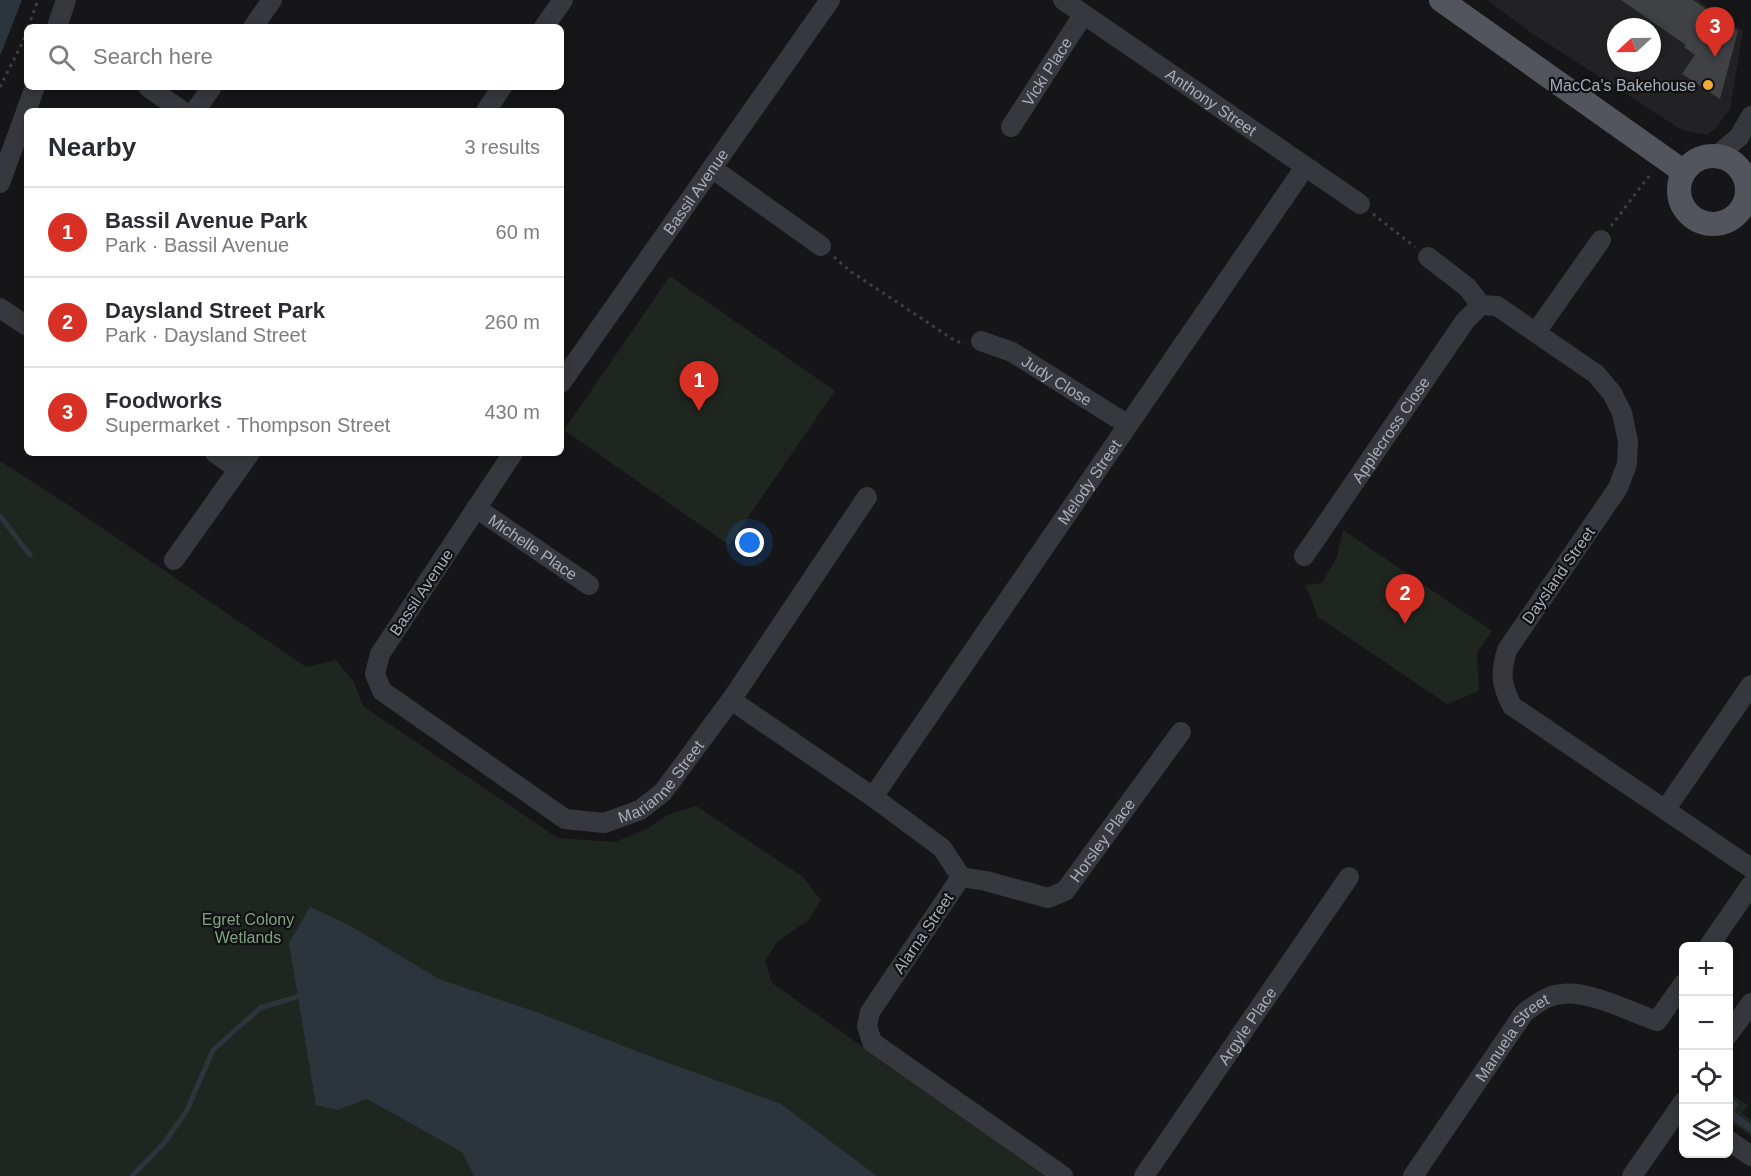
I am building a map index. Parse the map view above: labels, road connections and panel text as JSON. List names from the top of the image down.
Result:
{
  "streets": {
    "street": [
      "Vicki Place",
      "Anthony Street",
      "Bassil Avenue",
      "Judy Close",
      "Applecross Close",
      "Melody Street",
      "Michelle Place",
      "Daysland Street",
      "Marianne Street",
      "Horsley Place",
      "Alarna Street",
      "Argyle Place",
      "Manuela Street"
    ]
  },
  "crossings": [
    ["Vicki Place", "Anthony Street"],
    ["Anthony Street", "Melody Street"],
    ["Bassil Avenue", "Michelle Place"],
    ["Bassil Avenue", "Marianne Street"],
    ["Judy Close", "Melody Street"],
    ["Applecross Close", "Daysland Street"],
    ["Melody Street", "Alarna Street"],
    ["Marianne Street", "Alarna Street"],
    ["Horsley Place", "Alarna Street"]
  ],
  "parks": ["Egret Colony Wetlands"],
  "places": ["MacCa's Bakehouse"],
  "north": "left",
  "page": {
    "pins": ["3", "1", "2"],
    "search": "Search here",
    "heading": ["Nearby", "3 results"],
    "list": [
      {
        "mark": "1",
        "name": "Bassil Avenue Park",
        "note": "Park · Bassil Avenue",
        "value": "60 m"
      },
      {
        "mark": "2",
        "name": "Daysland Street Park",
        "note": "Park · Daysland Street",
        "value": "260 m"
      },
      {
        "mark": "3",
        "name": "Foodworks",
        "note": "Supermarket · Thompson Street",
        "value": "430 m"
      }
    ],
    "map_buttons": ["+", "−"]
  }
}
